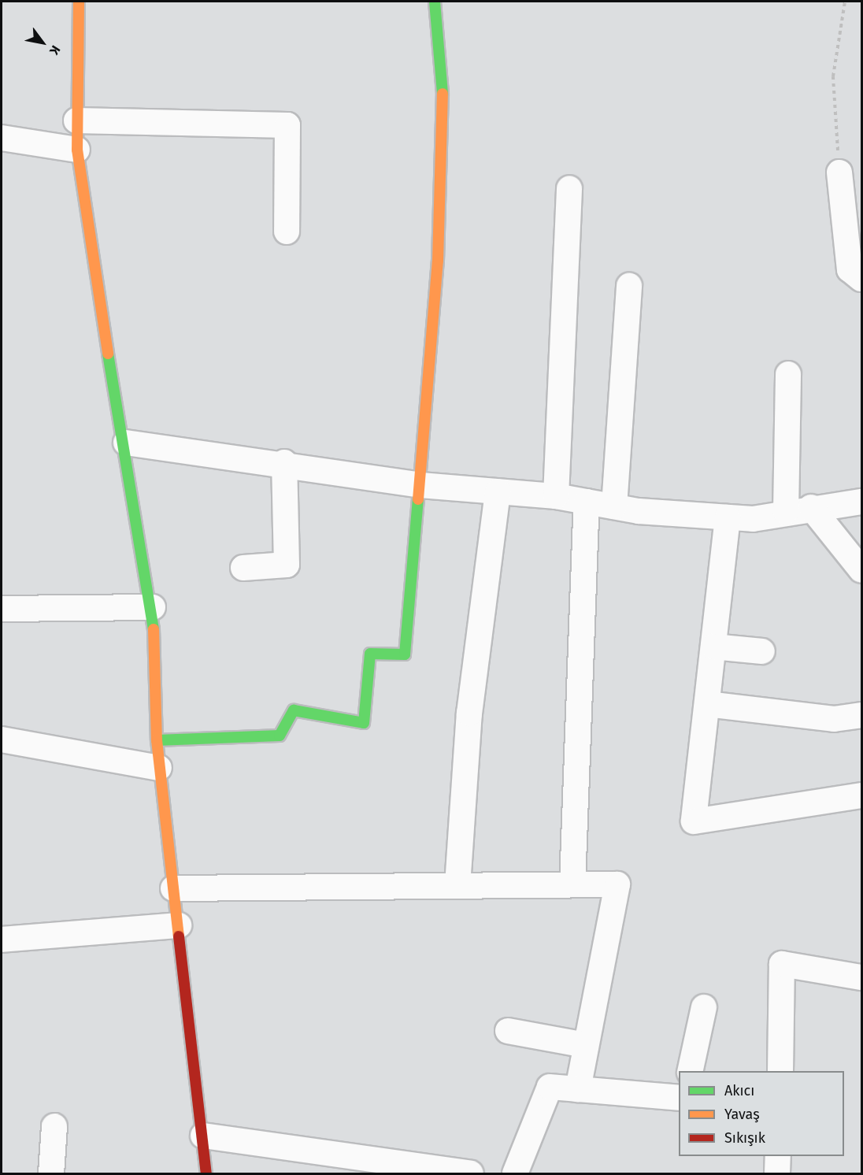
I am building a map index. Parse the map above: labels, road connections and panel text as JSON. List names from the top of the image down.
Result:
{
  "legend": ["Akıcı", "Yavaş", "Sıkışık"],
  "north": "bottom right"
}
